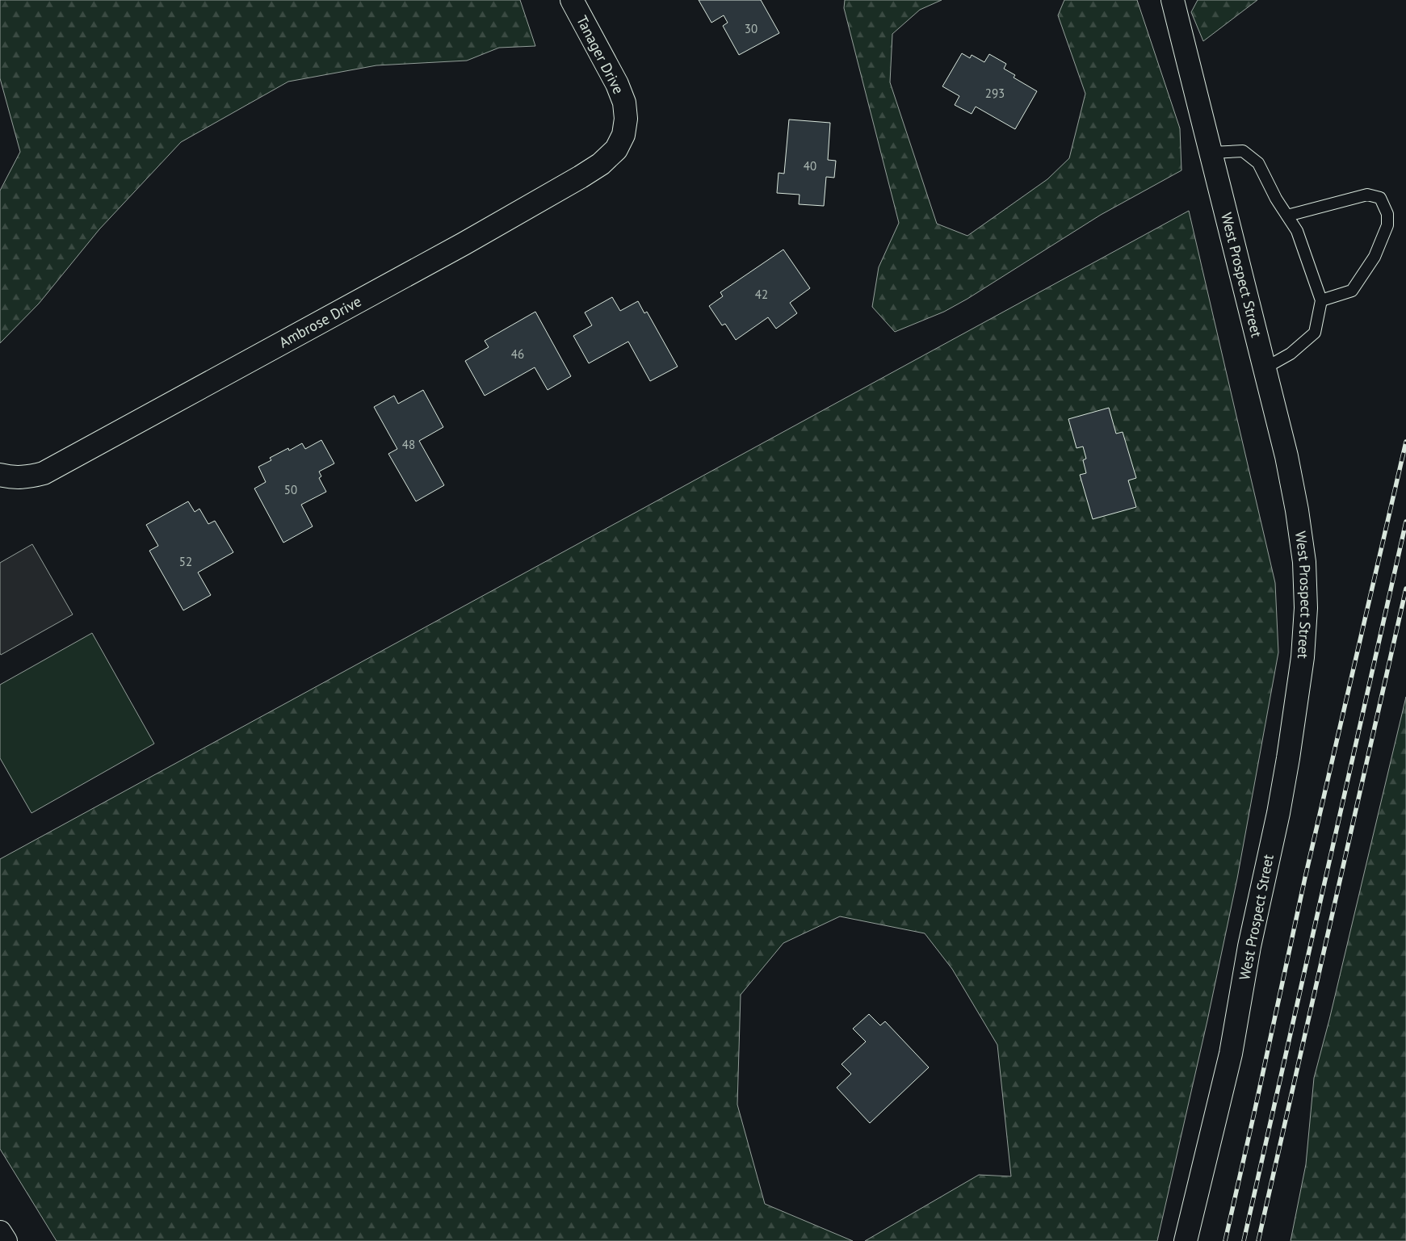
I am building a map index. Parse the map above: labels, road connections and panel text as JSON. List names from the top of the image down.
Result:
{
  "streets": {
    "main road": ["Tanager Drive", "West Prospect Street", "Ambrose Drive"]
  },
  "crossings": [
    ["Tanager Drive", "Ambrose Drive"]
  ],
  "house_numbers": [
    "30",
    "293",
    "40",
    "42",
    "46",
    "48",
    "50",
    "52"
  ]
}
